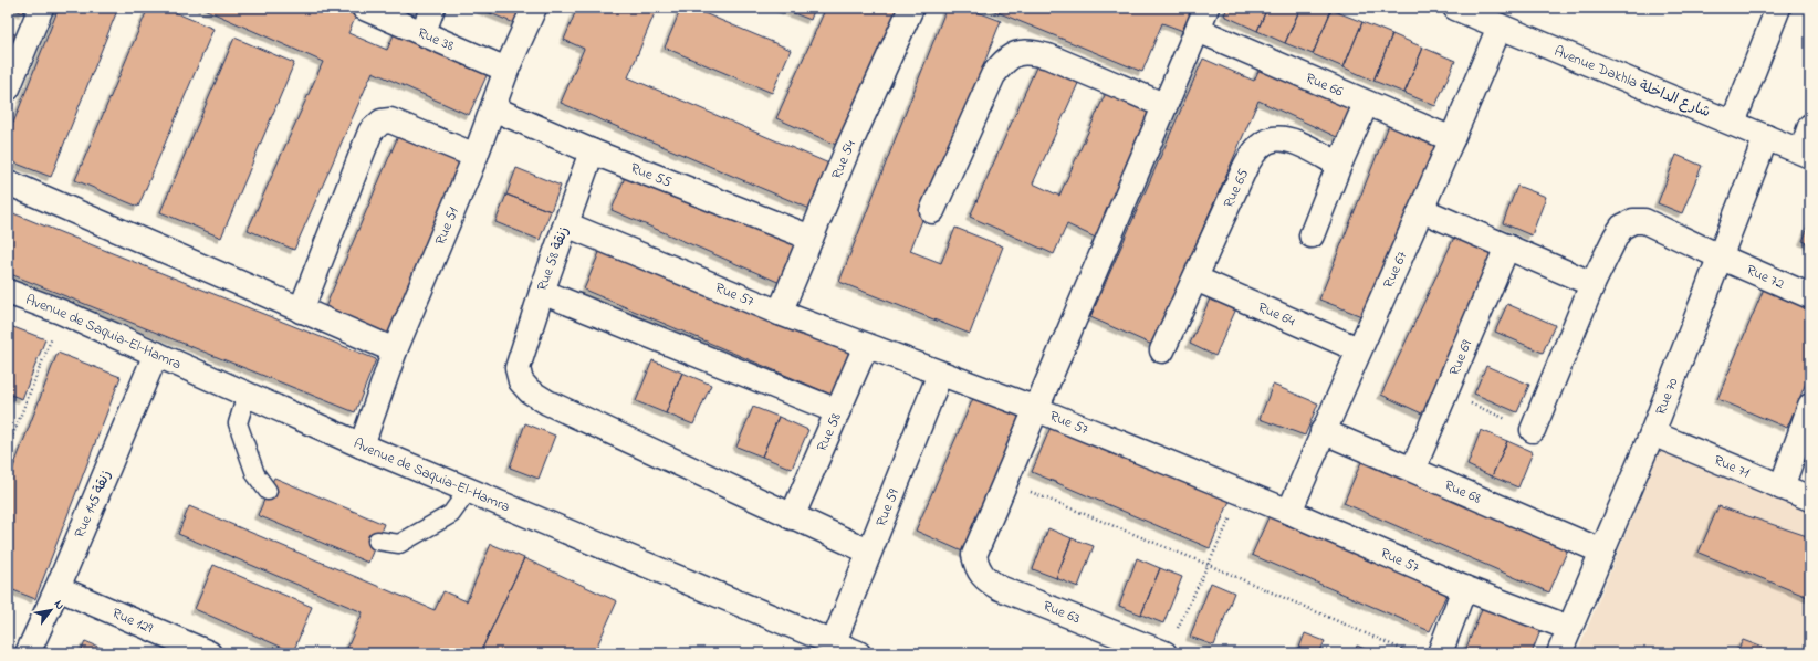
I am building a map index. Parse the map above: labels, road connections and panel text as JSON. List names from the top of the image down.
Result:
{
  "streets": {
    "street": [
      "Rue 38",
      "Avenue Dakhla شارع الداخلة",
      "Rue 66",
      "Rue 54",
      "Rue 55",
      "Rue 65",
      "Rue 51",
      "Rue 58 زنقة",
      "Rue 67",
      "Rue 72",
      "Rue 57",
      "Rue 64",
      "Avenue de Saquia-El-Hamra",
      "Rue 69",
      "Rue 70",
      "Rue 58",
      "Rue 71",
      "Rue 68",
      "Rue 145 زنقة",
      "Rue 59",
      "Rue 63",
      "Rue 129"
    ]
  },
  "crossings": [
    ["Rue 38", "Rue 51"],
    ["Avenue Dakhla شارع الداخلة", "Rue 67"],
    ["Avenue Dakhla شارع الداخلة", "Rue 70"],
    ["Rue 66", "Rue 67"],
    ["Rue 54", "Rue 55"],
    ["Rue 54", "Rue 57"],
    ["Rue 55", "Rue 51"],
    ["Rue 55", "Rue 58 زنقة"],
    ["Rue 65", "Rue 64"],
    ["Rue 51", "Avenue de Saquia-El-Hamra"],
    ["Rue 58 زنقة", "Rue 57"],
    ["Rue 58 زنقة", "Rue 58"],
    ["Rue 67", "Rue 57"],
    ["Rue 67", "Rue 64"],
    ["Rue 67", "Rue 68"],
    ["Rue 72", "Rue 70"],
    ["Rue 57", "Rue 70"],
    ["Rue 57", "Rue 58"],
    ["Rue 57", "Rue 59"],
    ["Avenue de Saquia-El-Hamra", "Rue 145 زنقة"],
    ["Avenue de Saquia-El-Hamra", "Rue 59"],
    ["Rue 69", "Rue 68"],
    ["Rue 70", "Rue 71"],
    ["Rue 70", "Rue 68"],
    ["Rue 145 زنقة", "Rue 129"]
  ],
  "north": "top right"
}
